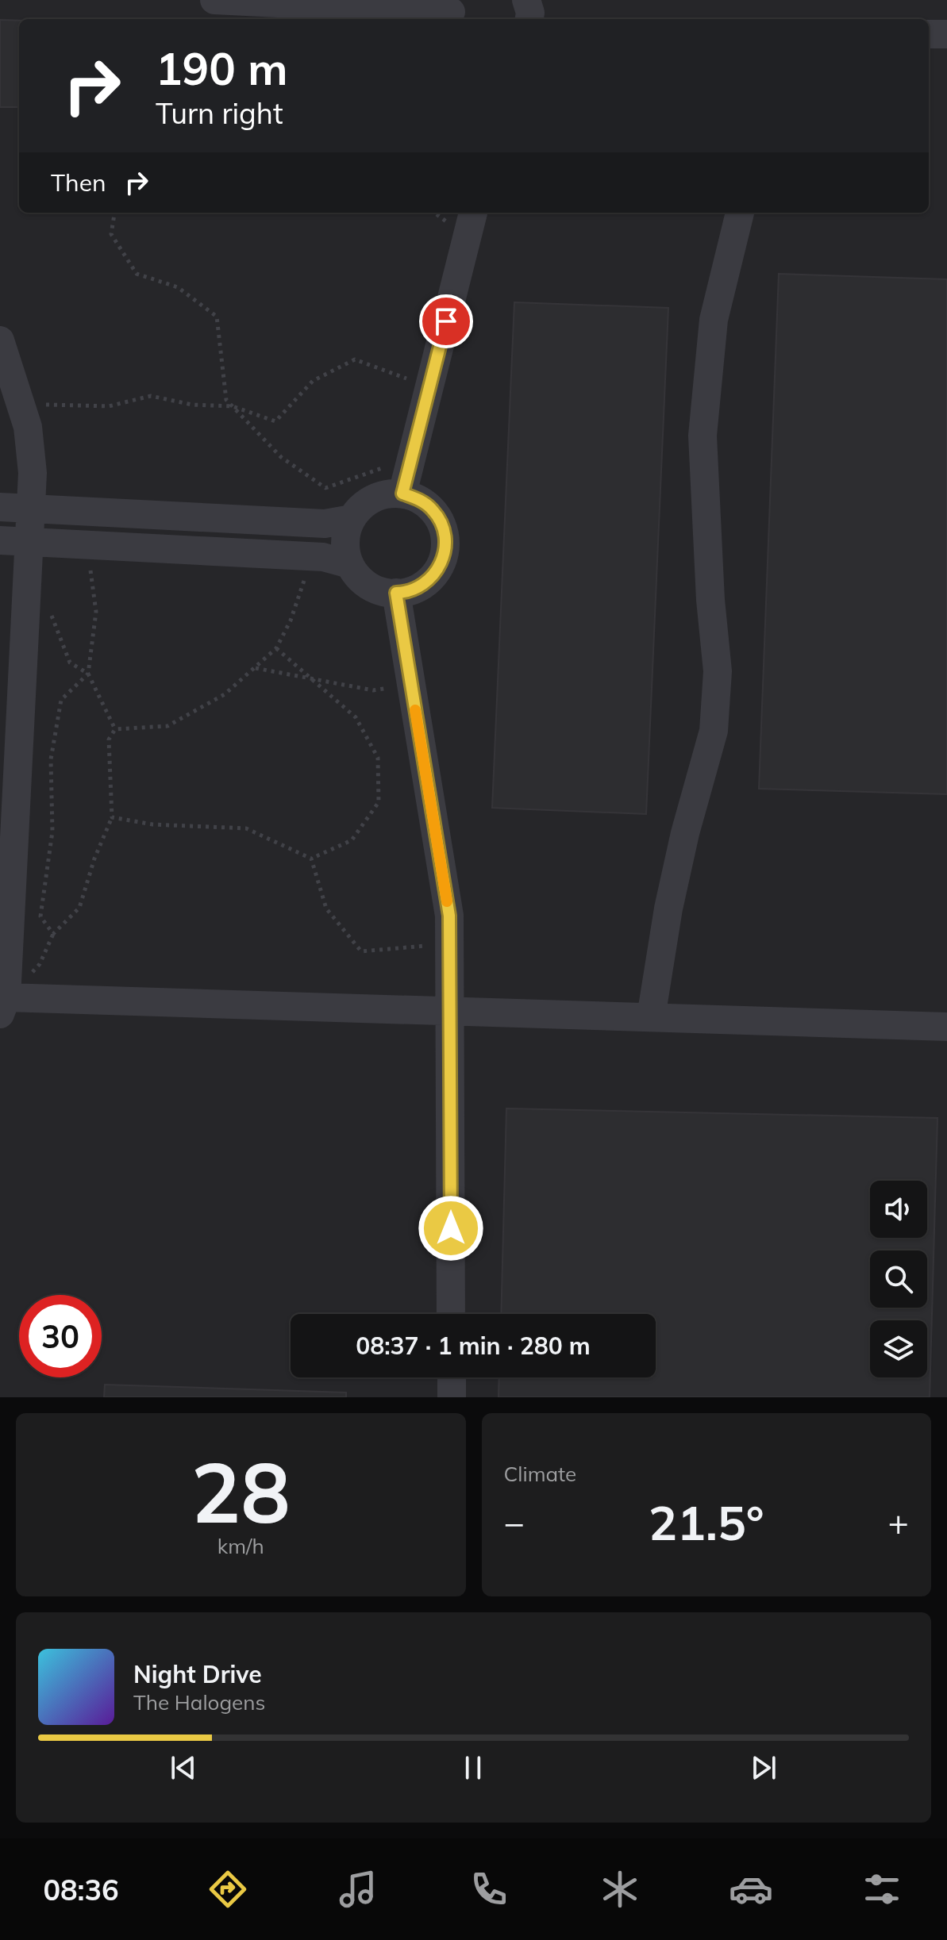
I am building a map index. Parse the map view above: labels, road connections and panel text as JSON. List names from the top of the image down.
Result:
{
  "page": {
    "turn": ["190 m", "Turn right"],
    "then": "Then",
    "limit": "30",
    "trip": "08:37 · 1 min · 280 m",
    "tile": [
      ["28", "km/h"],
      "Climate"
    ],
    "heat": ["−", "21.5°", "+"],
    "song": ["Night Drive", "The Halogens"],
    "tabs": "08:36"
  }
}
